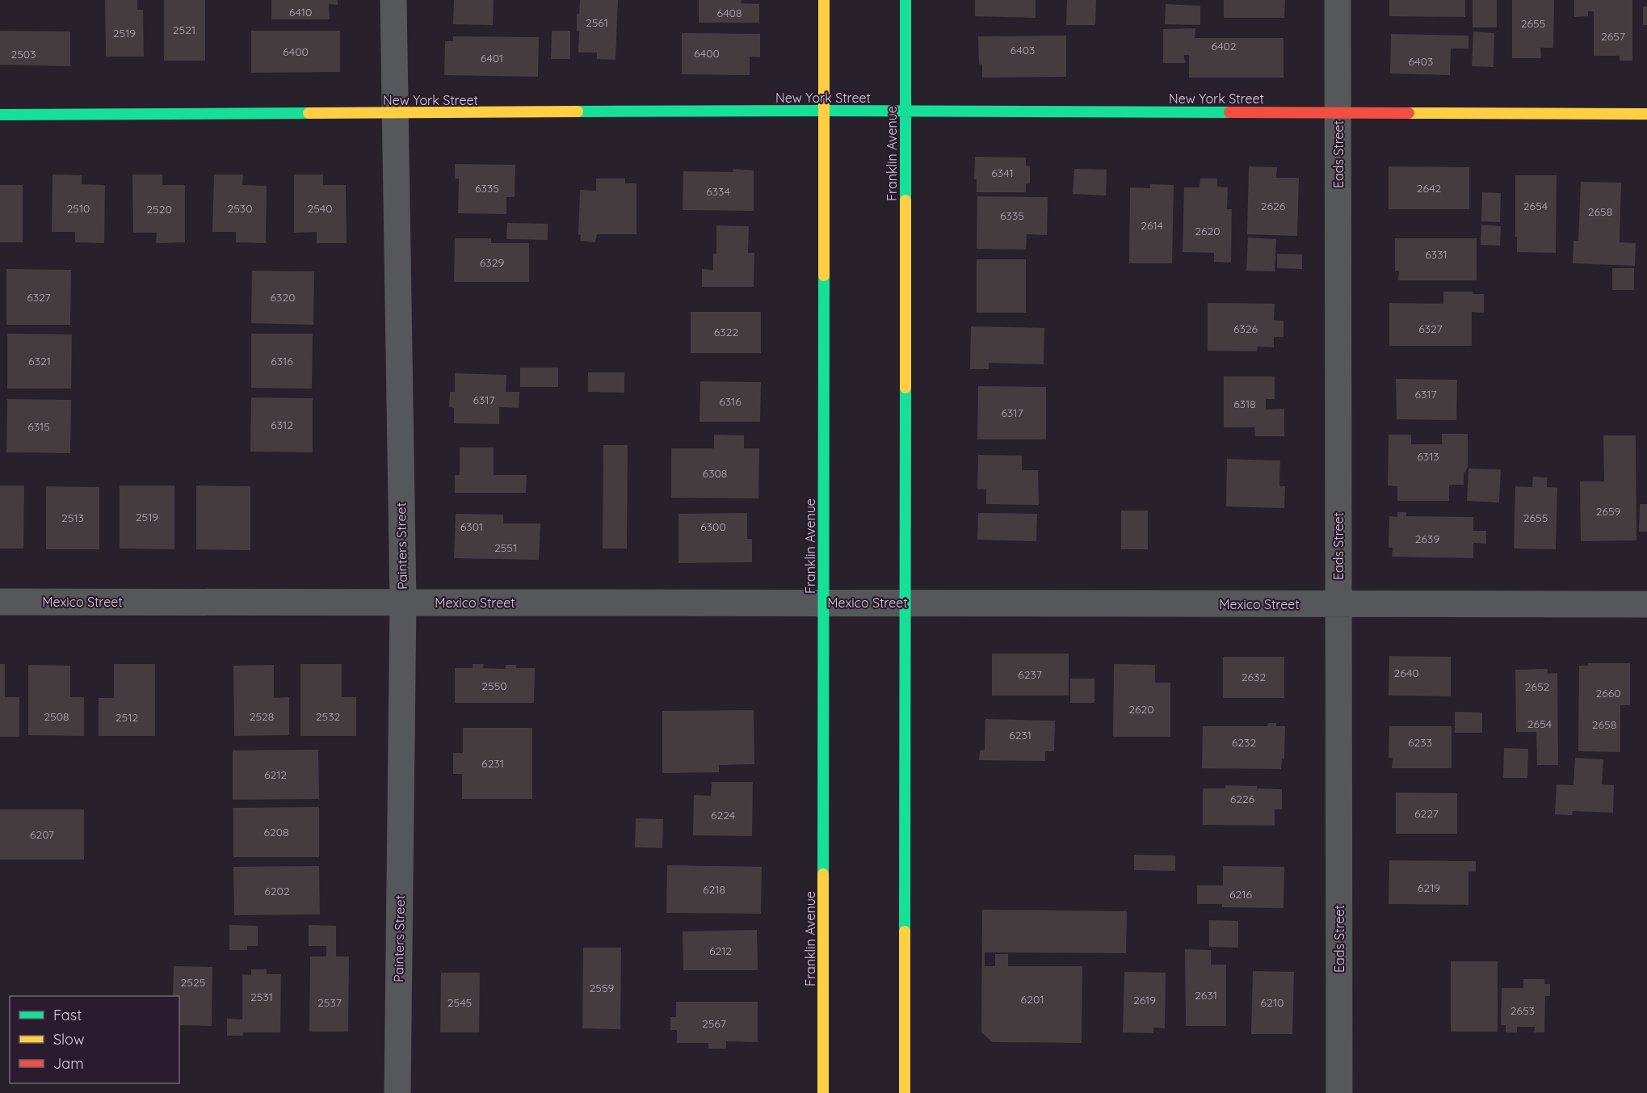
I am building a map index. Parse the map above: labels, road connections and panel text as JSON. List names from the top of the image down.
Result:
{
  "streets": {
    "street": [
      "New York Street",
      "Franklin Avenue",
      "Eads Street",
      "Painters Street",
      "Mexico Street"
    ]
  },
  "crossings": [
    ["New York Street", "Franklin Avenue"],
    ["New York Street", "Eads Street"],
    ["New York Street", "Painters Street"],
    ["Franklin Avenue", "Mexico Street"],
    ["Eads Street", "Mexico Street"],
    ["Painters Street", "Mexico Street"]
  ],
  "house_numbers": [
    "6410",
    "6408",
    "2561",
    "2655",
    "2521",
    "2519",
    "2657",
    "6402",
    "6403",
    "6400",
    "6400",
    "2503",
    "6401",
    "6403",
    "6341",
    "6335",
    "2642",
    "6334",
    "2626",
    "2654",
    "2510",
    "2530",
    "2540",
    "2520",
    "2658",
    "6335",
    "2614",
    "2620",
    "6331",
    "6329",
    "6327",
    "6320",
    "6326",
    "6327",
    "6322",
    "6321",
    "6316",
    "6317",
    "6317",
    "6316",
    "6318",
    "6317",
    "6312",
    "6315",
    "6313",
    "6308",
    "2659",
    "2519",
    "2513",
    "2655",
    "6301",
    "6300",
    "2639",
    "2551",
    "2640",
    "6237",
    "2632",
    "2550",
    "2652",
    "2660",
    "2620",
    "2508",
    "2528",
    "2532",
    "2512",
    "2654",
    "2658",
    "6231",
    "6232",
    "6233",
    "6231",
    "6212",
    "6226",
    "6227",
    "6224",
    "6208",
    "6207",
    "6219",
    "6218",
    "6202",
    "6216",
    "6212",
    "2525",
    "2559",
    "2631",
    "2531",
    "6201",
    "2619",
    "2537",
    "2545",
    "6210",
    "2653",
    "2567"
  ],
  "legend": ["Fast", "Slow", "Jam"]
}
